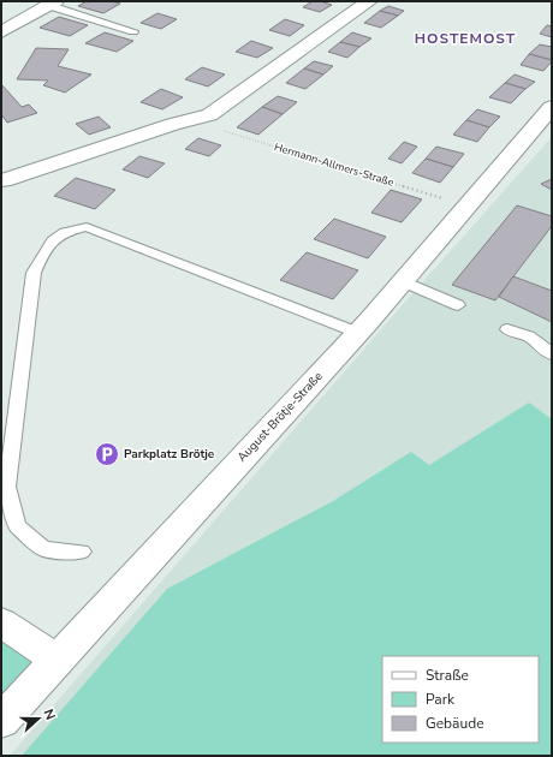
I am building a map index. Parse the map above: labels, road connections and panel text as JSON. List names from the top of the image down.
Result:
{
  "streets": {
    "street": ["August-Brötje-Straße"],
    "path": ["Hermann-Allmers-Straße"]
  },
  "crossings": [
    ["Hermann-Allmers-Straße", "August-Brötje-Straße"]
  ],
  "districts": ["HOSTEMOST"],
  "places": {
    "parking": ["Parkplatz Brötje"]
  },
  "legend": ["Straße", "Park", "Gebäude"],
  "north": "right"
}
